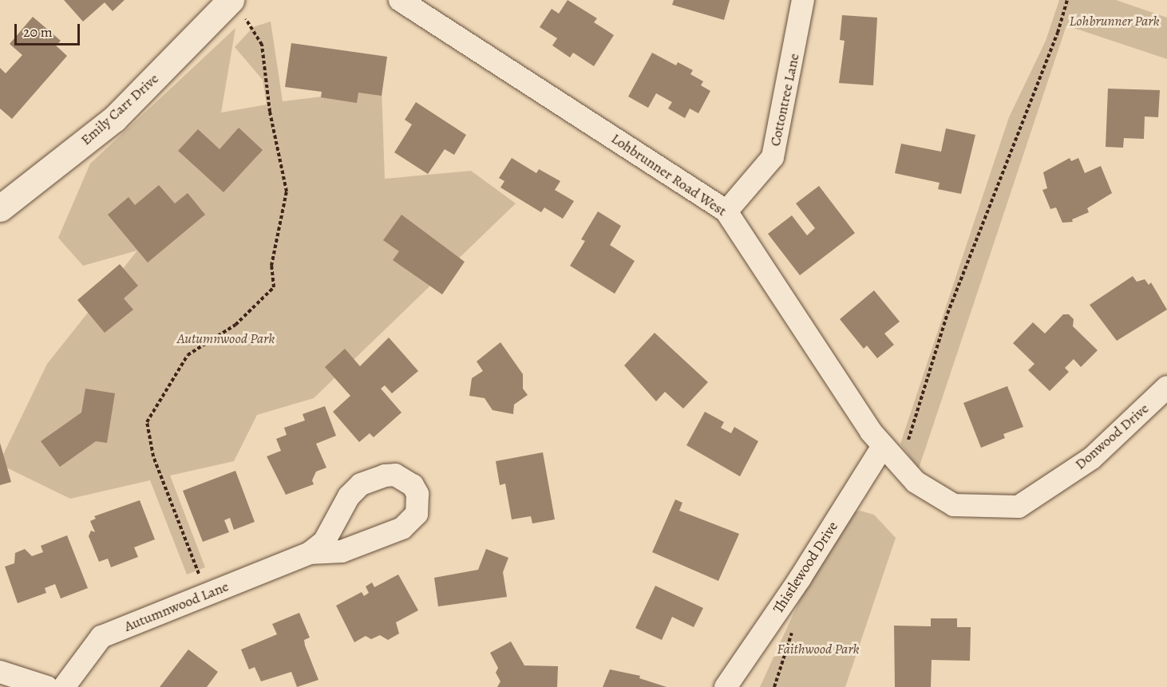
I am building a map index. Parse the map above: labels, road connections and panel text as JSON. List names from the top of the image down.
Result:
{
  "streets": {
    "street": [
      "Cottontree Lane",
      "Emily Carr Drive",
      "Lohbrunner Road West",
      "Donwood Drive",
      "Thistlewood Drive",
      "Autumnwood Lane"
    ]
  },
  "crossings": [
    ["Cottontree Lane", "Lohbrunner Road West"],
    ["Lohbrunner Road West", "Donwood Drive"],
    ["Lohbrunner Road West", "Thistlewood Drive"],
    ["Donwood Drive", "Thistlewood Drive"]
  ],
  "parks": ["Lohbrunner Park", "Autumnwood Park", "Faithwood Park"],
  "scale_bar": "20 m"
}
